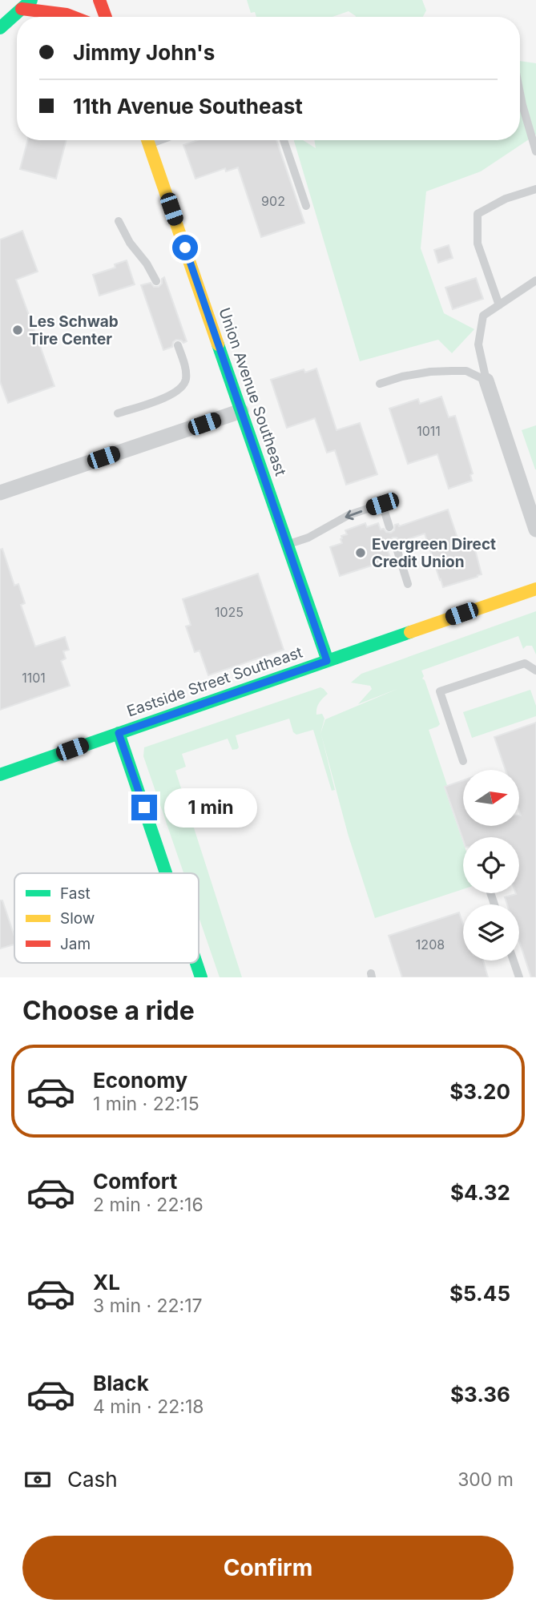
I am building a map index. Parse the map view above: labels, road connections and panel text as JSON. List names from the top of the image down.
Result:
{
  "streets": {
    "street": ["Union Avenue Southeast", "Eastside Street Southeast"]
  },
  "crossings": [
    ["Union Avenue Southeast", "Eastside Street Southeast"]
  ],
  "places": ["Les Schwab Tire Center", "Evergreen Direct Credit Union"],
  "house_numbers": [
    "902",
    "1011",
    "1025",
    "1101",
    "1208"
  ],
  "legend": ["Fast", "Slow", "Jam"],
  "north": "right",
  "page": {
    "banner": ["Jimmy John's", "11th Avenue Southeast"],
    "bubble": "1 min",
    "heading": "Choose a ride",
    "list": [
      {
        "name": "Economy",
        "note": "1 min · 22:15",
        "value": "$3.20"
      },
      {
        "name": "Comfort",
        "note": "2 min · 22:16",
        "value": "$4.32"
      },
      {
        "name": "XL",
        "note": "3 min · 22:17",
        "value": "$5.45"
      },
      {
        "name": "Black",
        "note": "4 min · 22:18",
        "value": "$3.36"
      }
    ],
    "pay": ["Cash", "300 m"],
    "buttons": "Confirm"
  }
}
